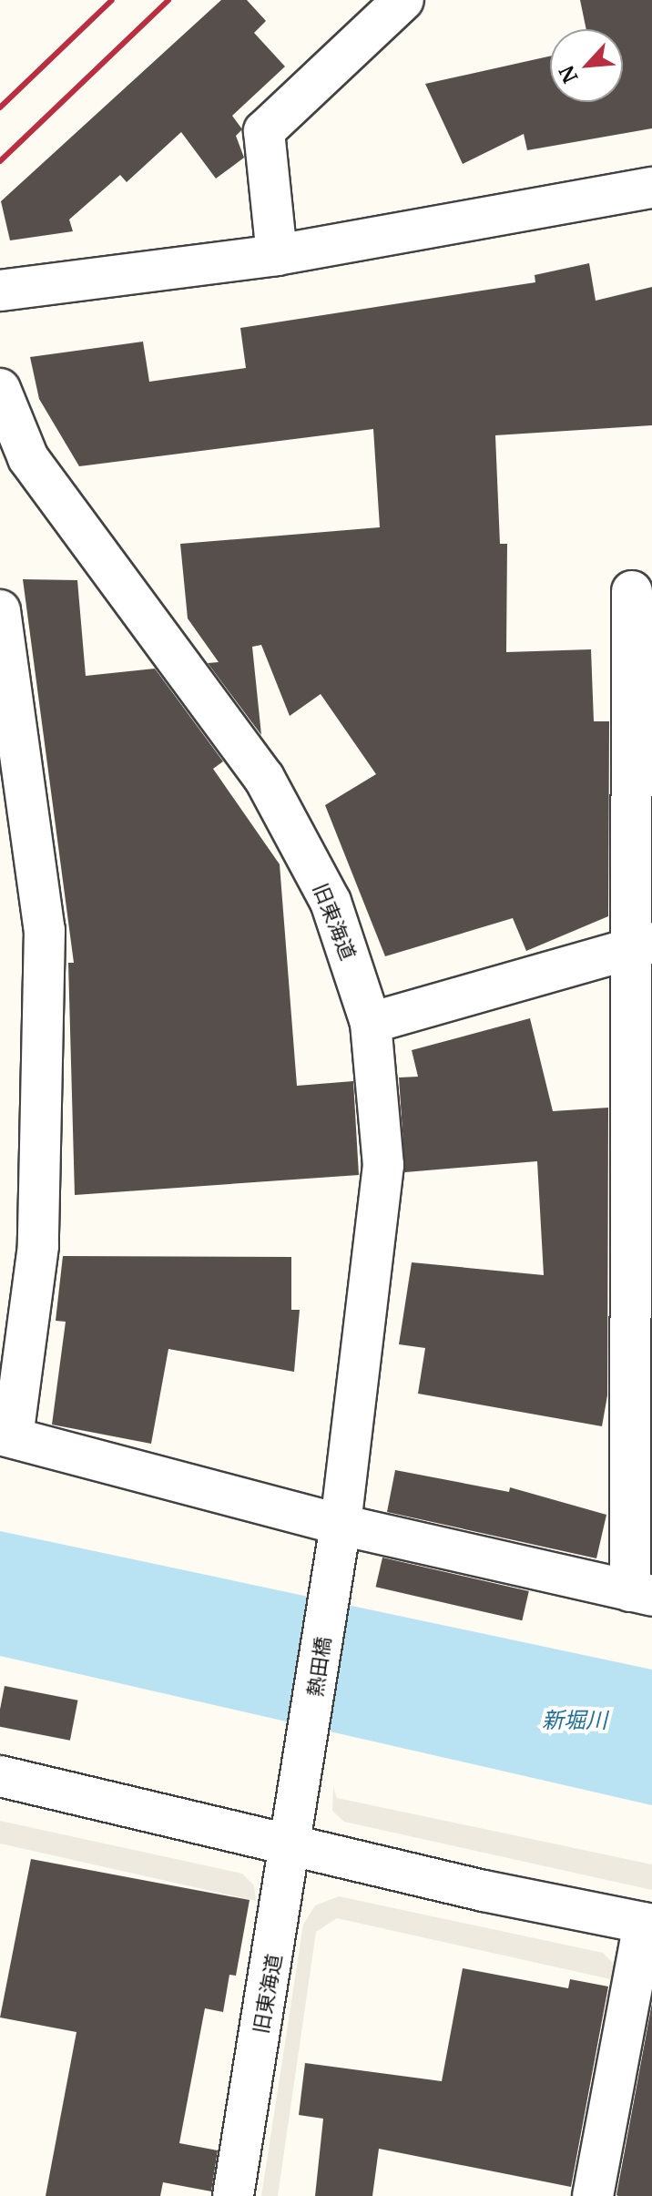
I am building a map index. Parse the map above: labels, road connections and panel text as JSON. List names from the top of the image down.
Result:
{
  "streets": {
    "street": ["旧東海道", "熱田橋"]
  },
  "crossings": [
    ["旧東海道", "熱田橋"]
  ],
  "water": ["新堀川"],
  "north": "bottom left"
}
